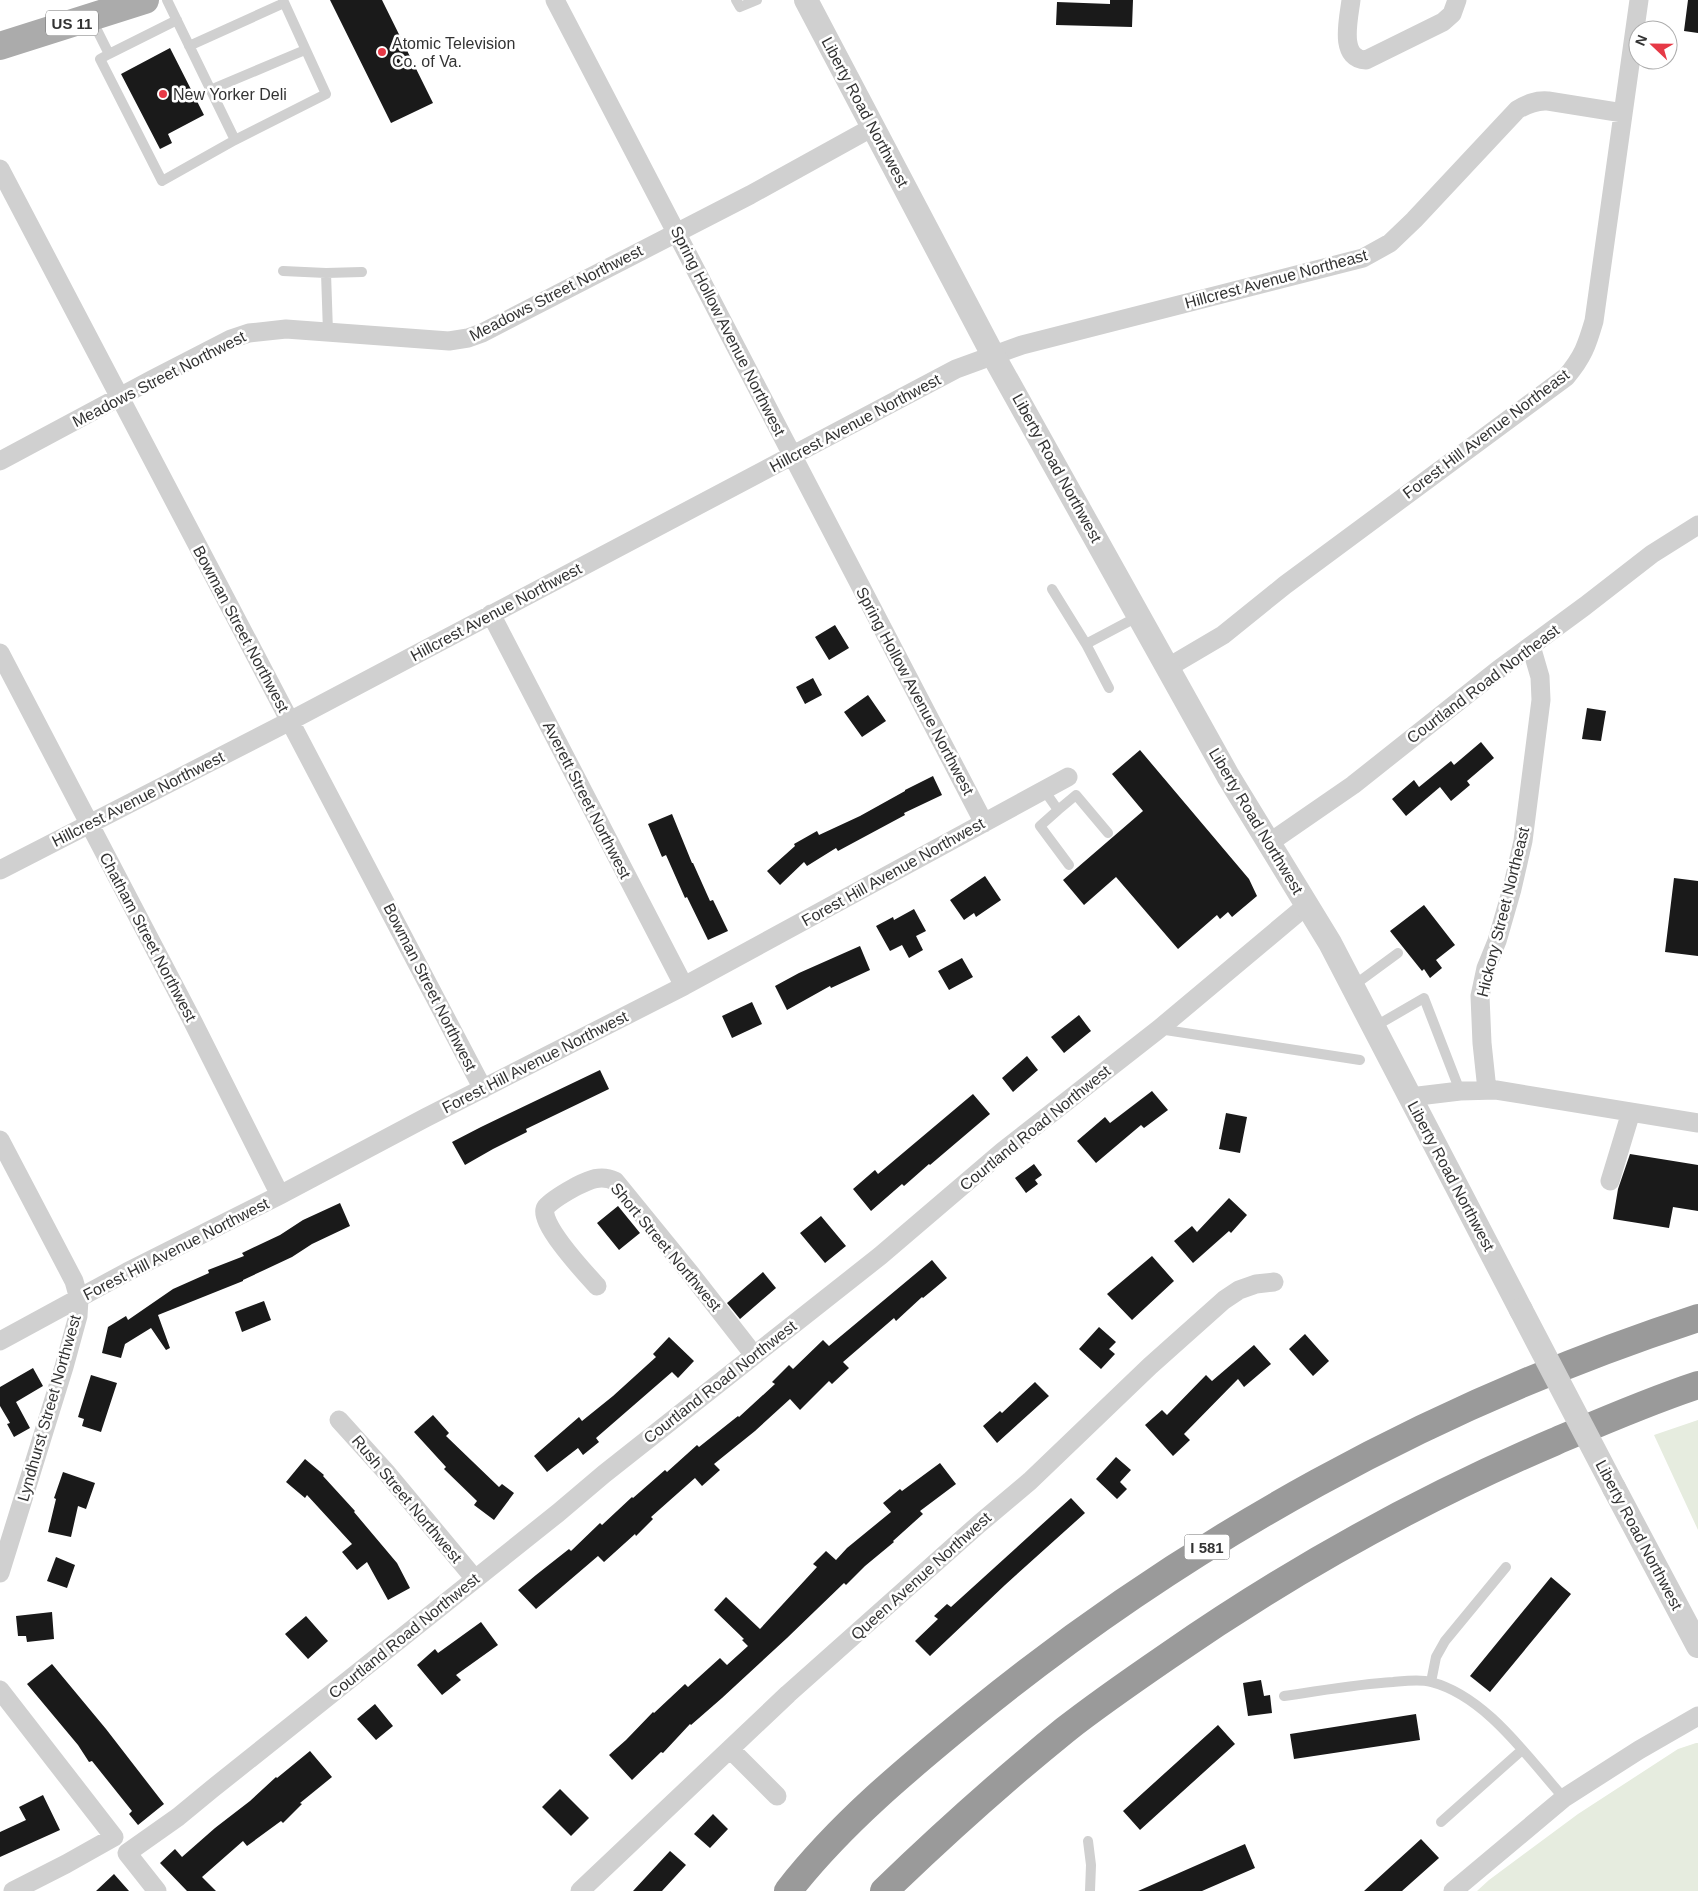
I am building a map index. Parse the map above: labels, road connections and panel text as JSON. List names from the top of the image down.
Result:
{
  "streets": {
    "highway": ["I 581"],
    "main road": ["US 11"],
    "street": [
      "Liberty Road Northwest",
      "Hillcrest Avenue Northeast",
      "Meadows Street Northwest",
      "Spring Hollow Avenue Northwest",
      "Hillcrest Avenue Northwest",
      "Forest Hill Avenue Northeast",
      "Bowman Street Northwest",
      "Courtland Road Northeast",
      "Averett Street Northwest",
      "Forest Hill Avenue Northwest",
      "Hickory Street Northeast",
      "Chatham Street Northwest",
      "Courtland Road Northwest",
      "Short Street Northwest",
      "Lyndhurst Street Northwest",
      "Rush Street Northwest",
      "Queen Avenue Northwest"
    ]
  },
  "crossings": [
    ["Liberty Road Northwest", "Hillcrest Avenue Northeast"],
    ["Liberty Road Northwest", "Meadows Street Northwest"],
    ["Liberty Road Northwest", "Hillcrest Avenue Northwest"],
    ["Liberty Road Northwest", "Forest Hill Avenue Northeast"],
    ["Liberty Road Northwest", "Courtland Road Northeast"],
    ["Liberty Road Northwest", "Courtland Road Northwest"],
    ["Hillcrest Avenue Northeast", "Hillcrest Avenue Northwest"],
    ["Hillcrest Avenue Northeast", "Forest Hill Avenue Northeast"],
    ["Meadows Street Northwest", "Spring Hollow Avenue Northwest"],
    ["Meadows Street Northwest", "Bowman Street Northwest"],
    ["Spring Hollow Avenue Northwest", "Hillcrest Avenue Northwest"],
    ["Spring Hollow Avenue Northwest", "Forest Hill Avenue Northwest"],
    ["Hillcrest Avenue Northwest", "Bowman Street Northwest"],
    ["Hillcrest Avenue Northwest", "Averett Street Northwest"],
    ["Hillcrest Avenue Northwest", "Chatham Street Northwest"],
    ["Bowman Street Northwest", "Forest Hill Avenue Northwest"],
    ["Courtland Road Northeast", "Hickory Street Northeast"],
    ["Averett Street Northwest", "Forest Hill Avenue Northwest"],
    ["Forest Hill Avenue Northwest", "Chatham Street Northwest"],
    ["Forest Hill Avenue Northwest", "Lyndhurst Street Northwest"],
    ["Courtland Road Northwest", "Short Street Northwest"],
    ["Courtland Road Northwest", "Rush Street Northwest"]
  ],
  "places": ["Atomic Television Co. of Va.", "New Yorker Deli"],
  "north": "left"
}
